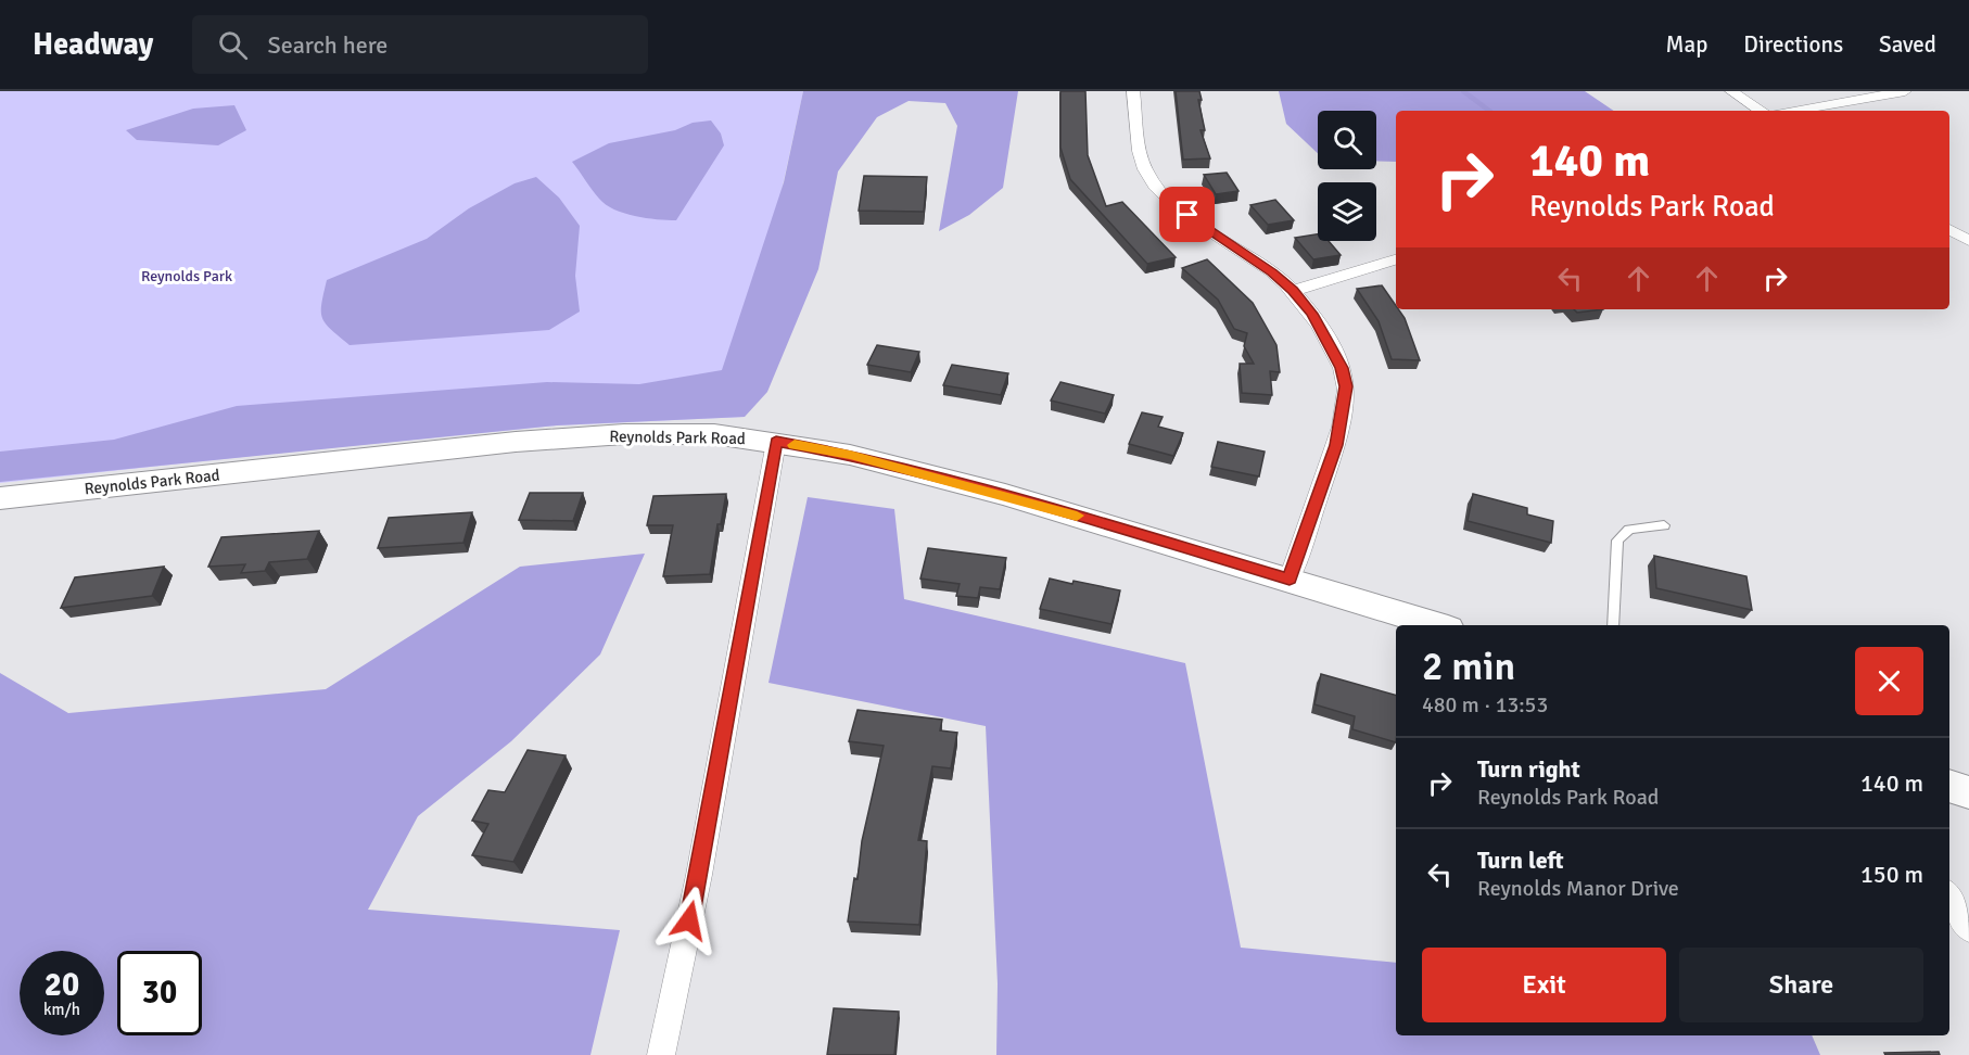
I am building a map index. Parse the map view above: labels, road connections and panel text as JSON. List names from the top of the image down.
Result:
{
  "streets": {
    "main road": ["Reynolds Park Road"]
  },
  "parks": ["Reynolds Park"],
  "page": {
    "header": "Headway",
    "search": "Search here",
    "nav": ["Map", "Directions", "Saved"],
    "turn": ["140 m", "Reynolds Park Road"],
    "heading": ["2 min", "480 m · 13:53"],
    "list": [
      {
        "name": "Turn right",
        "note": "Reynolds Park Road",
        "value": "140 m"
      },
      {
        "name": "Turn left",
        "note": "Reynolds Manor Drive",
        "value": "150 m"
      }
    ],
    "buttons": ["Exit", "Share"],
    "speed": "20 km/h",
    "limit": "30"
  }
}
